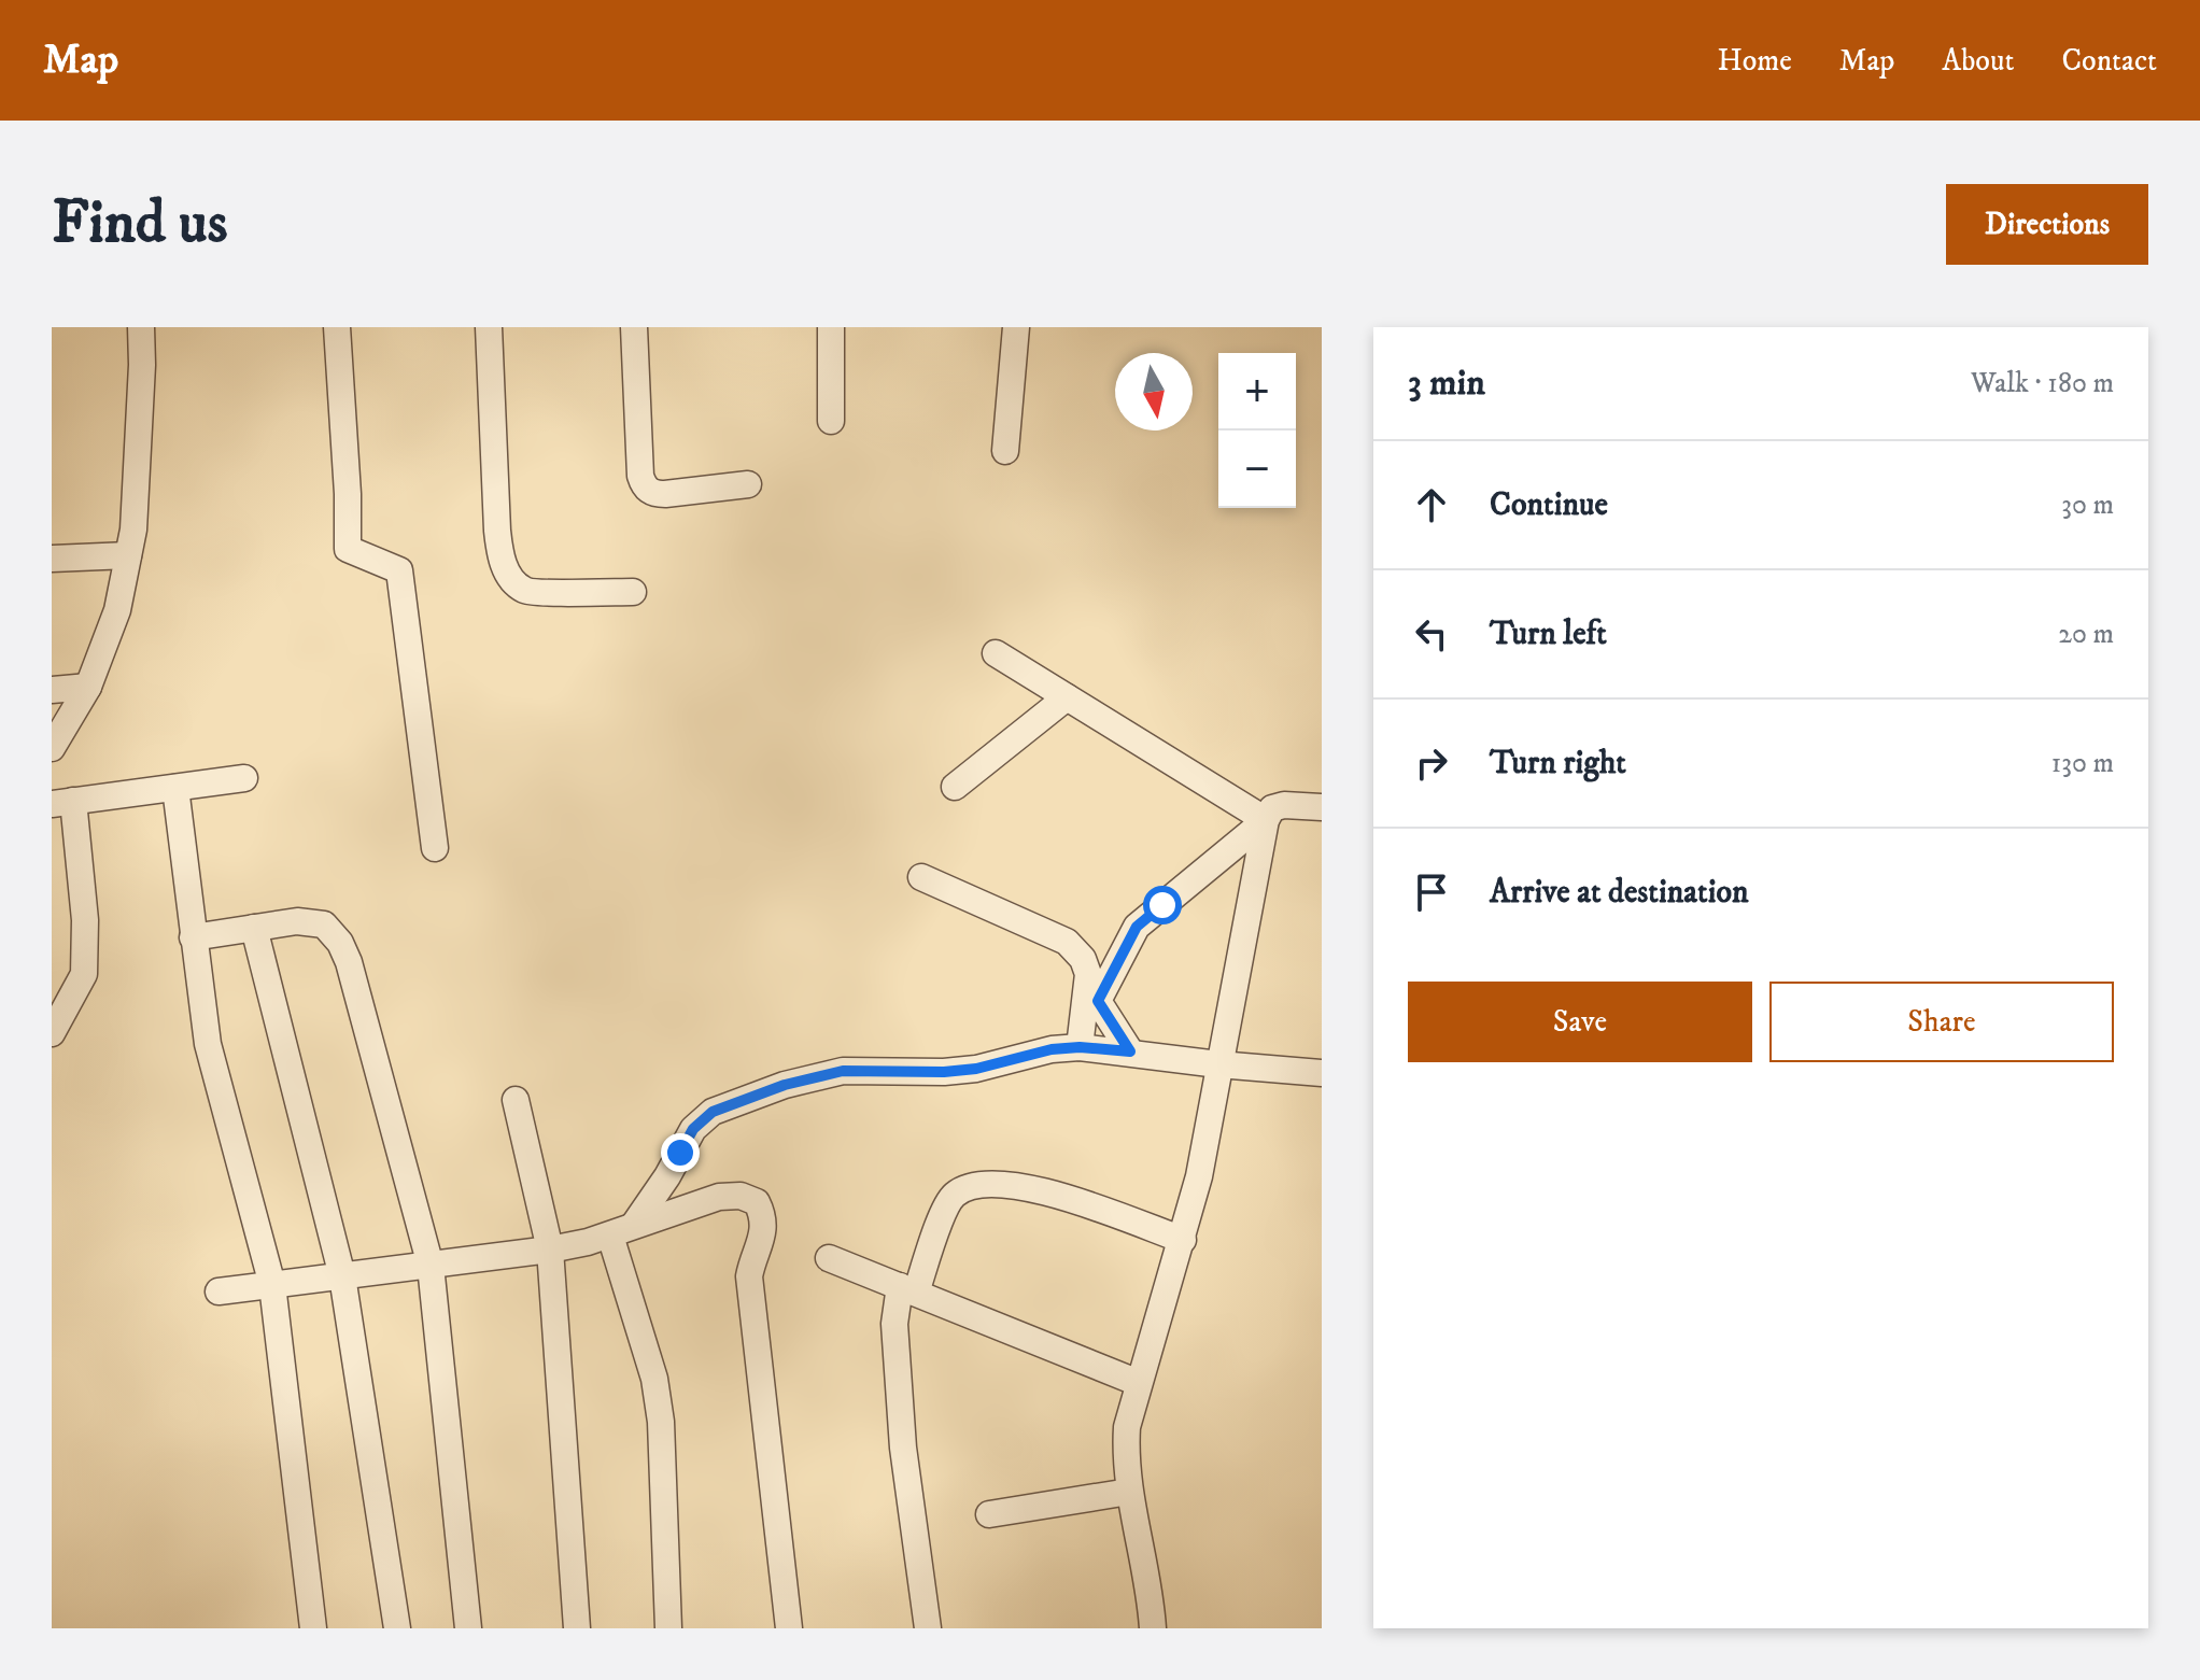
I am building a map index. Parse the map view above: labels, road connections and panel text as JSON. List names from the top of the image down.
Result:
{
  "north": "bottom",
  "page": {
    "header": "Map",
    "nav": [
      "Home",
      "Map",
      "About",
      "Contact"
    ],
    "buttons": [
      "Directions",
      ["Save", "Share"]
    ],
    "title": "Find us",
    "heading": ["3 min", "Walk · 180 m"],
    "map_buttons": ["+", "−"],
    "list": [
      ["Continue", "30 m"],
      ["Turn left", "20 m"],
      ["Turn right", "130 m"],
      "Arrive at destination"
    ]
  }
}
